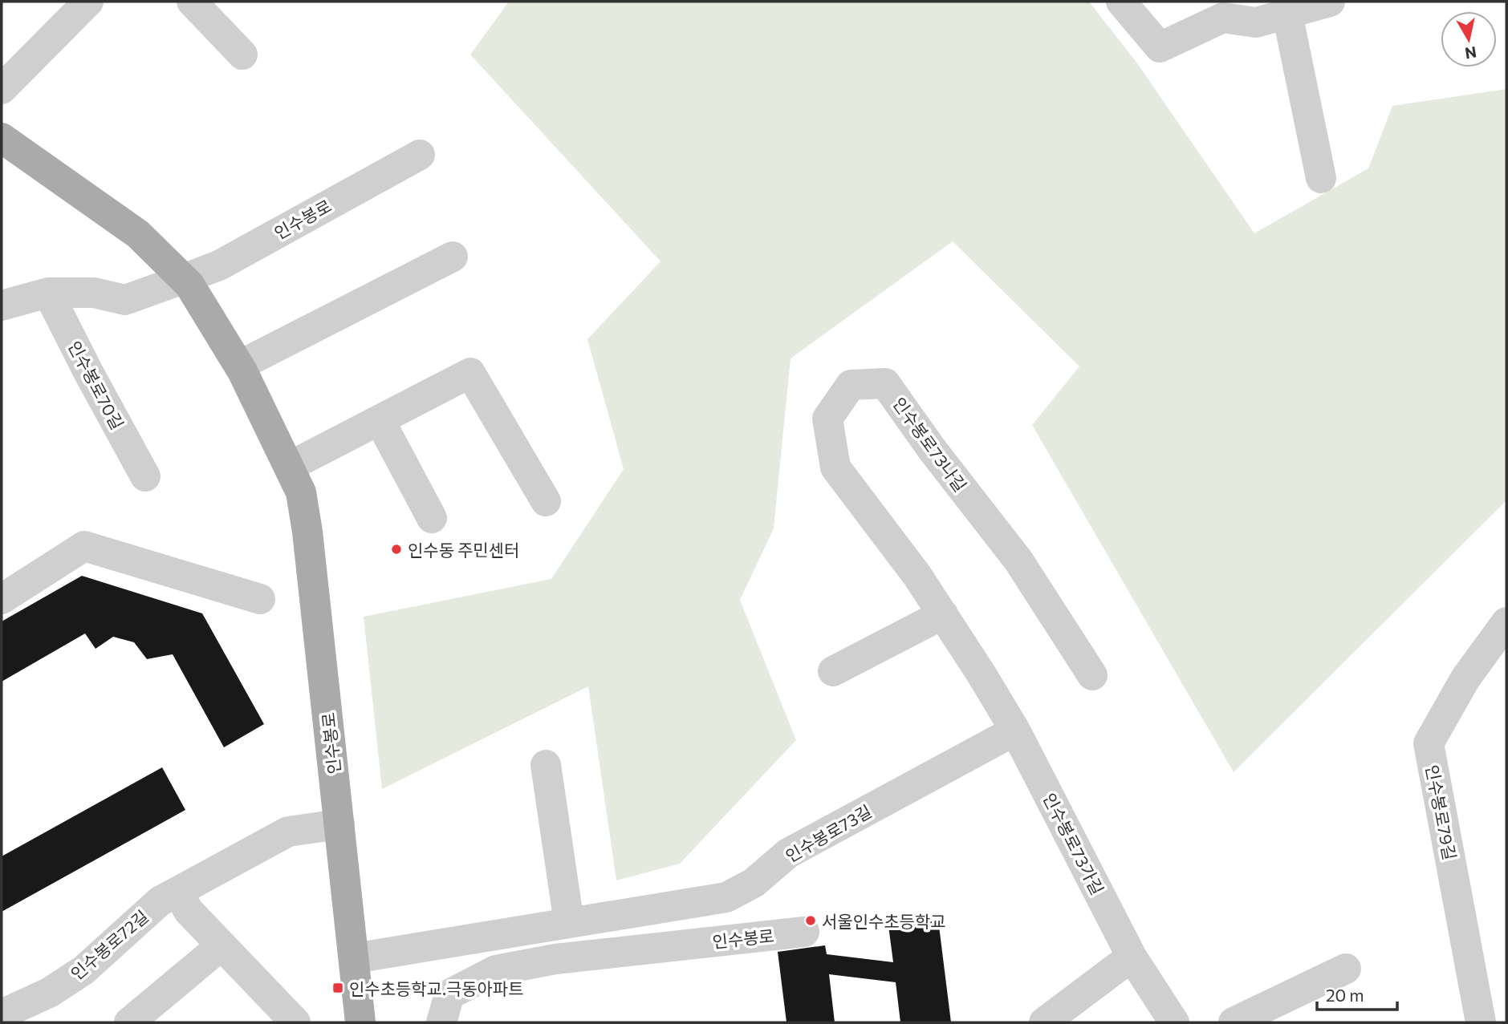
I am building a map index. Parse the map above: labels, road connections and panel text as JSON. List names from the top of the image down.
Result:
{
  "streets": {
    "main road": ["인수봉로"],
    "street": [
      "인수봉로70길",
      "인수봉로73나길",
      "인수봉로79길",
      "인수봉로73길",
      "인수봉로73가길",
      "인수봉로72길"
    ]
  },
  "crossings": [
    ["인수봉로", "인수봉로73길"],
    ["인수봉로", "인수봉로72길"],
    ["인수봉로73나길", "인수봉로73길"],
    ["인수봉로73나길", "인수봉로73가길"],
    ["인수봉로73길", "인수봉로73가길"]
  ],
  "places": {
    "other": ["인수동 주민센터", "서울인수초등학교"],
    "transit": ["인수초등학교.극동아파트"]
  },
  "scale_bar": "20 m",
  "north": "bottom"
}
